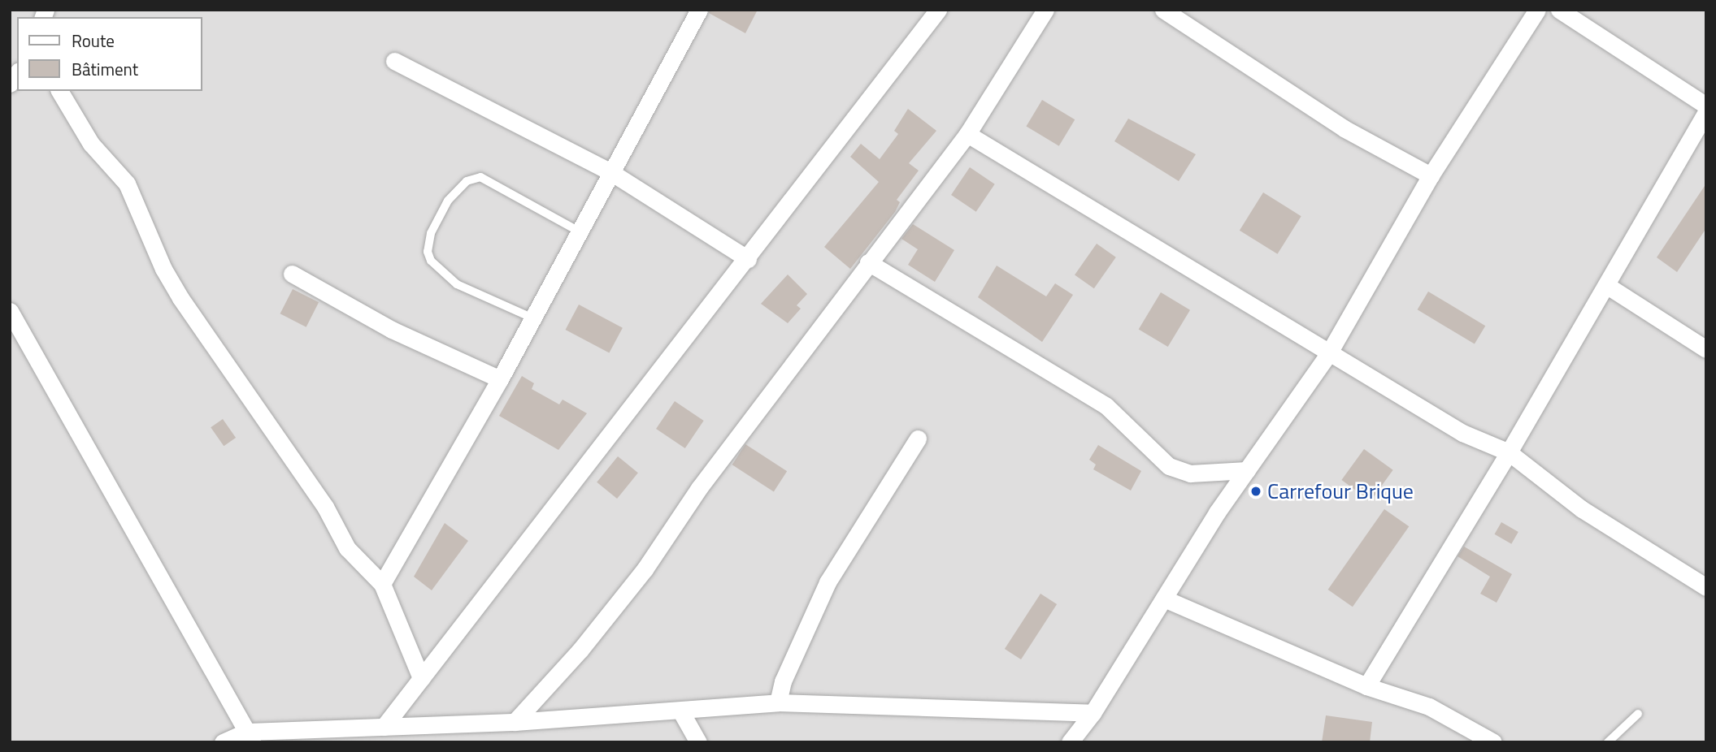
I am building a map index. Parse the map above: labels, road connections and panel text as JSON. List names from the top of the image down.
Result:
{
  "places": ["Carrefour Brique"],
  "legend": ["Route", "Bâtiment"]
}
